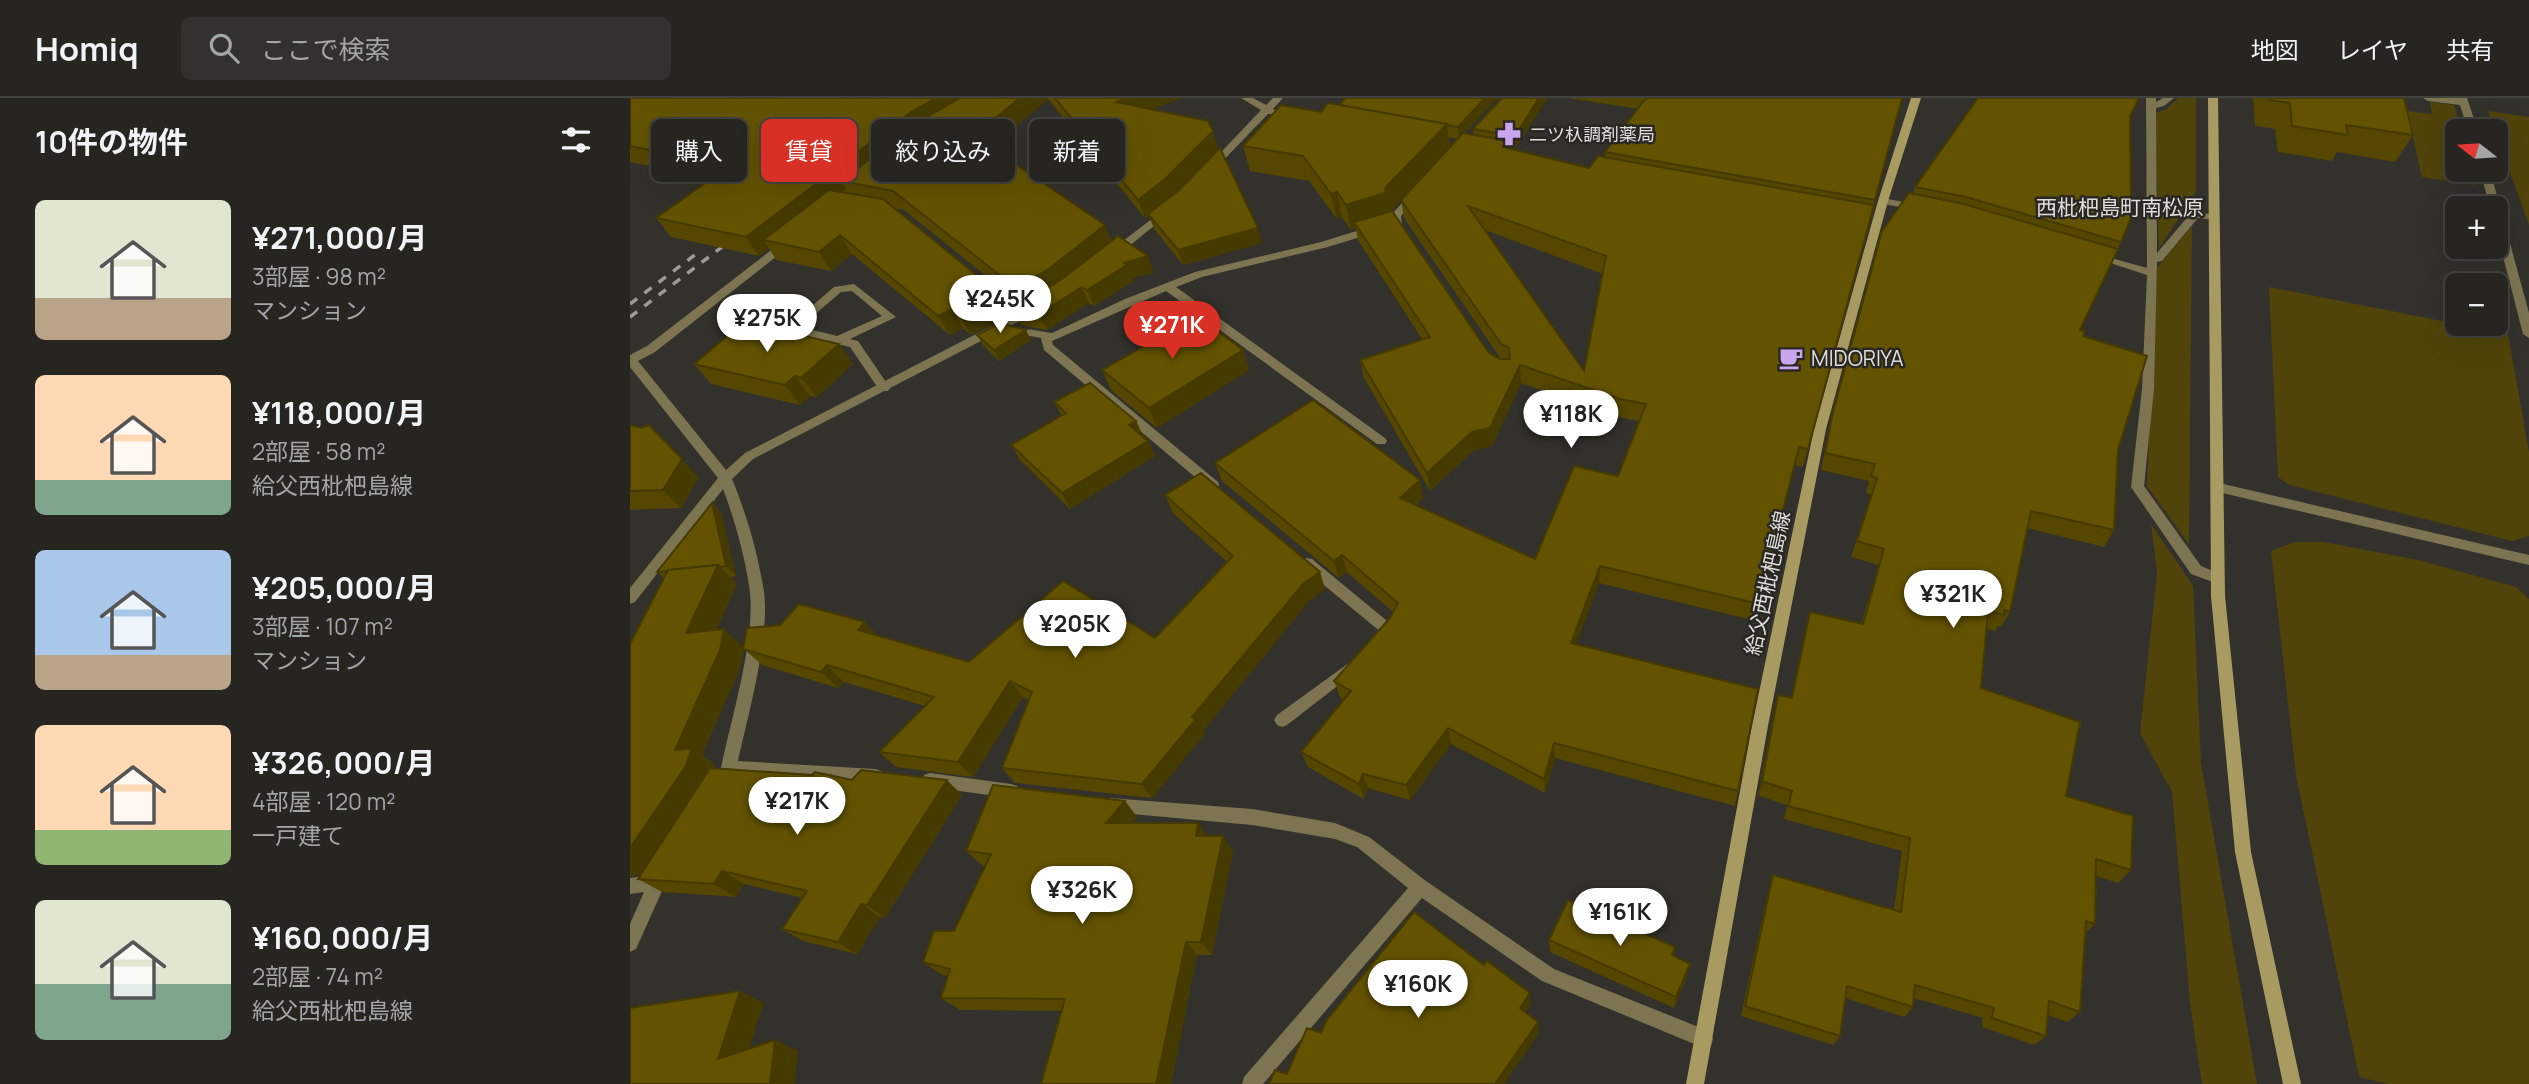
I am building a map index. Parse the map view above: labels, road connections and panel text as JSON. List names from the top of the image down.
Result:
{
  "streets": {
    "main road": ["給父西枇杷島線"]
  },
  "districts": ["西枇杷島町南松原"],
  "places": {
    "pharmacy": ["二ツ杁調剤薬局"],
    "cafe": ["MIDORIYA"]
  },
  "north": "left",
  "page": {
    "header": "Homiq",
    "search": "ここで検索",
    "nav": ["地図", "レイヤ", "共有"],
    "heading": "10件の物件",
    "map_buttons": ["+", "−"],
    "chip": [
      "購入",
      "賃貸",
      "絞り込み",
      "新着"
    ],
    "list": [
      {
        "name": "¥271,000/月",
        "note": "3部屋 · 98 m² · マンション"
      },
      {
        "name": "¥118,000/月",
        "note": "2部屋 · 58 m² · 給父西枇杷島線"
      },
      {
        "name": "¥205,000/月",
        "note": "3部屋 · 107 m² · マンション"
      },
      {
        "name": "¥326,000/月",
        "note": "4部屋 · 120 m² · 一戸建て"
      },
      {
        "name": "¥160,000/月",
        "note": "2部屋 · 74 m² · 給父西枇杷島線"
      }
    ],
    "price": [
      "¥245K",
      "¥275K",
      "¥271K",
      "¥118K",
      "¥321K",
      "¥205K",
      "¥217K",
      "¥326K",
      "¥161K",
      "¥160K"
    ]
  }
}
